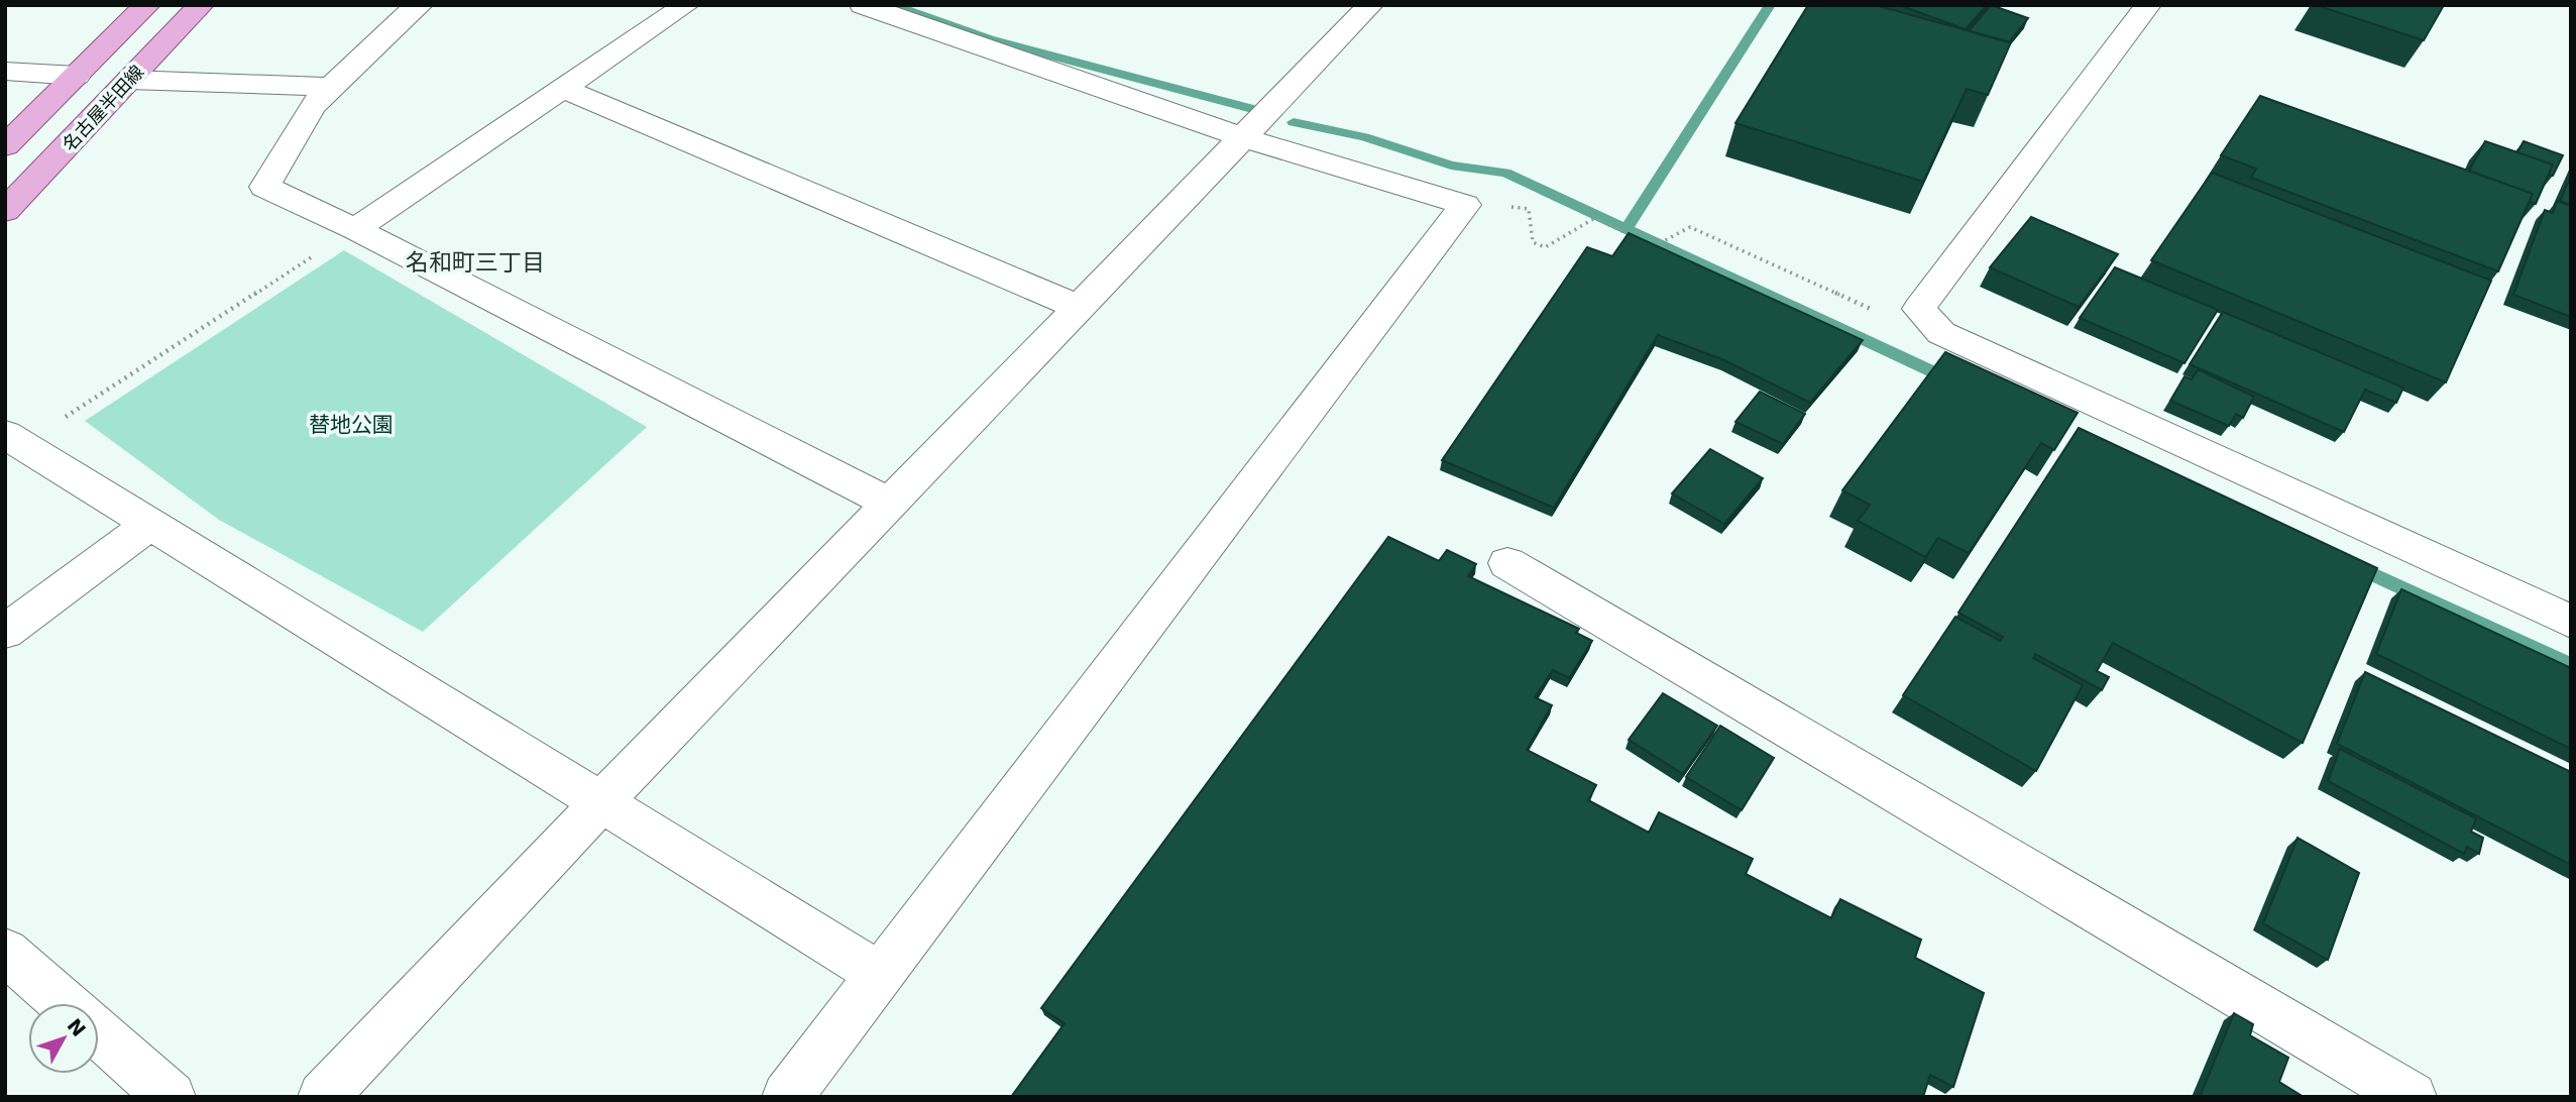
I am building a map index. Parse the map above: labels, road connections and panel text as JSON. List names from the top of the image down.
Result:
{
  "streets": {
    "main road": ["名古屋半田線"]
  },
  "districts": ["名和町三丁目"],
  "parks": ["替地公園"],
  "north": "top right"
}
